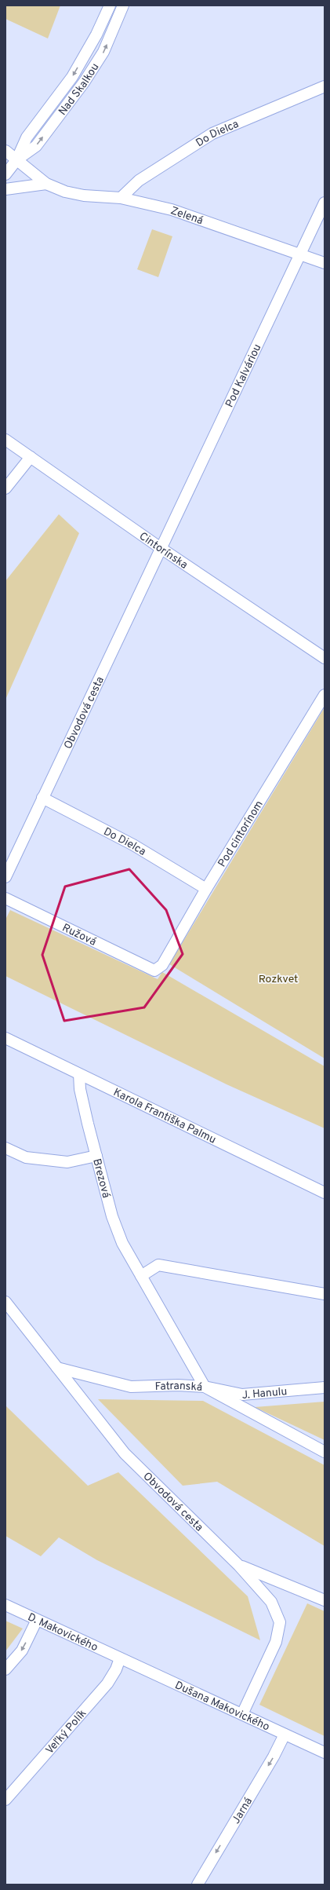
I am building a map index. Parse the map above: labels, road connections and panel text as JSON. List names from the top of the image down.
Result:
{
  "streets": {
    "street": [
      "Nad Skalkou",
      "Do Dielca",
      "Zelená",
      "Pod Kalváriou",
      "Cintorínska",
      "Obvodová cesta",
      "Pod cintorínom",
      "Ružová",
      "Karola Františka Palmu",
      "Brezová",
      "Fatranská",
      "J. Hanulu",
      "D. Makovického",
      "Dušana Makovického",
      "Veľký Polík",
      "Jarná"
    ]
  },
  "crossings": [
    ["Nad Skalkou", "Zelená"],
    ["Do Dielca", "Zelená"],
    ["Do Dielca", "Obvodová cesta"],
    ["Do Dielca", "Pod cintorínom"],
    ["Zelená", "Pod Kalváriou"],
    ["Pod Kalváriou", "Cintorínska"],
    ["Pod Kalváriou", "Obvodová cesta"],
    ["Cintorínska", "Obvodová cesta"],
    ["Obvodová cesta", "Fatranská"],
    ["Obvodová cesta", "Dušana Makovického"],
    ["Pod cintorínom", "Ružová"],
    ["Karola Františka Palmu", "Brezová"],
    ["Brezová", "Fatranská"],
    ["Brezová", "J. Hanulu"],
    ["Fatranská", "J. Hanulu"],
    ["D. Makovického", "Dušana Makovického"],
    ["D. Makovického", "Veľký Polík"],
    ["Dušana Makovického", "Veľký Polík"],
    ["Dušana Makovického", "Jarná"]
  ],
  "one_way": ["Jarná"],
  "parks": ["Rozkvet"]
}
